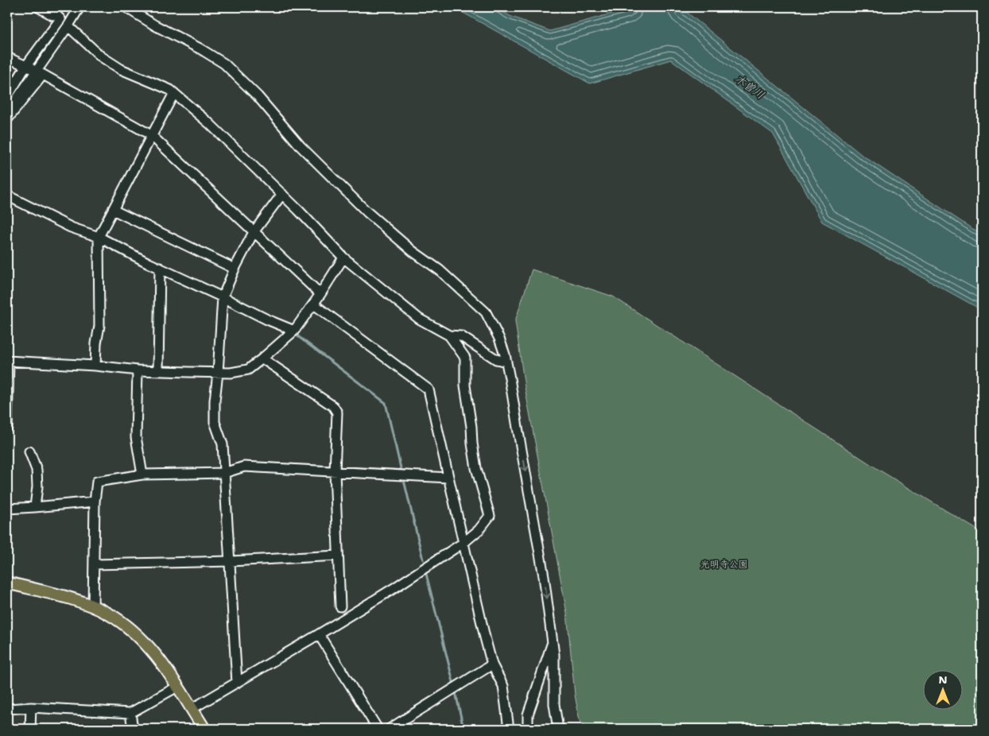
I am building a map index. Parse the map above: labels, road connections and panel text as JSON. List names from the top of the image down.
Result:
{
  "water": ["木曽川"],
  "parks": ["光明寺公園"],
  "north": "top"
}
